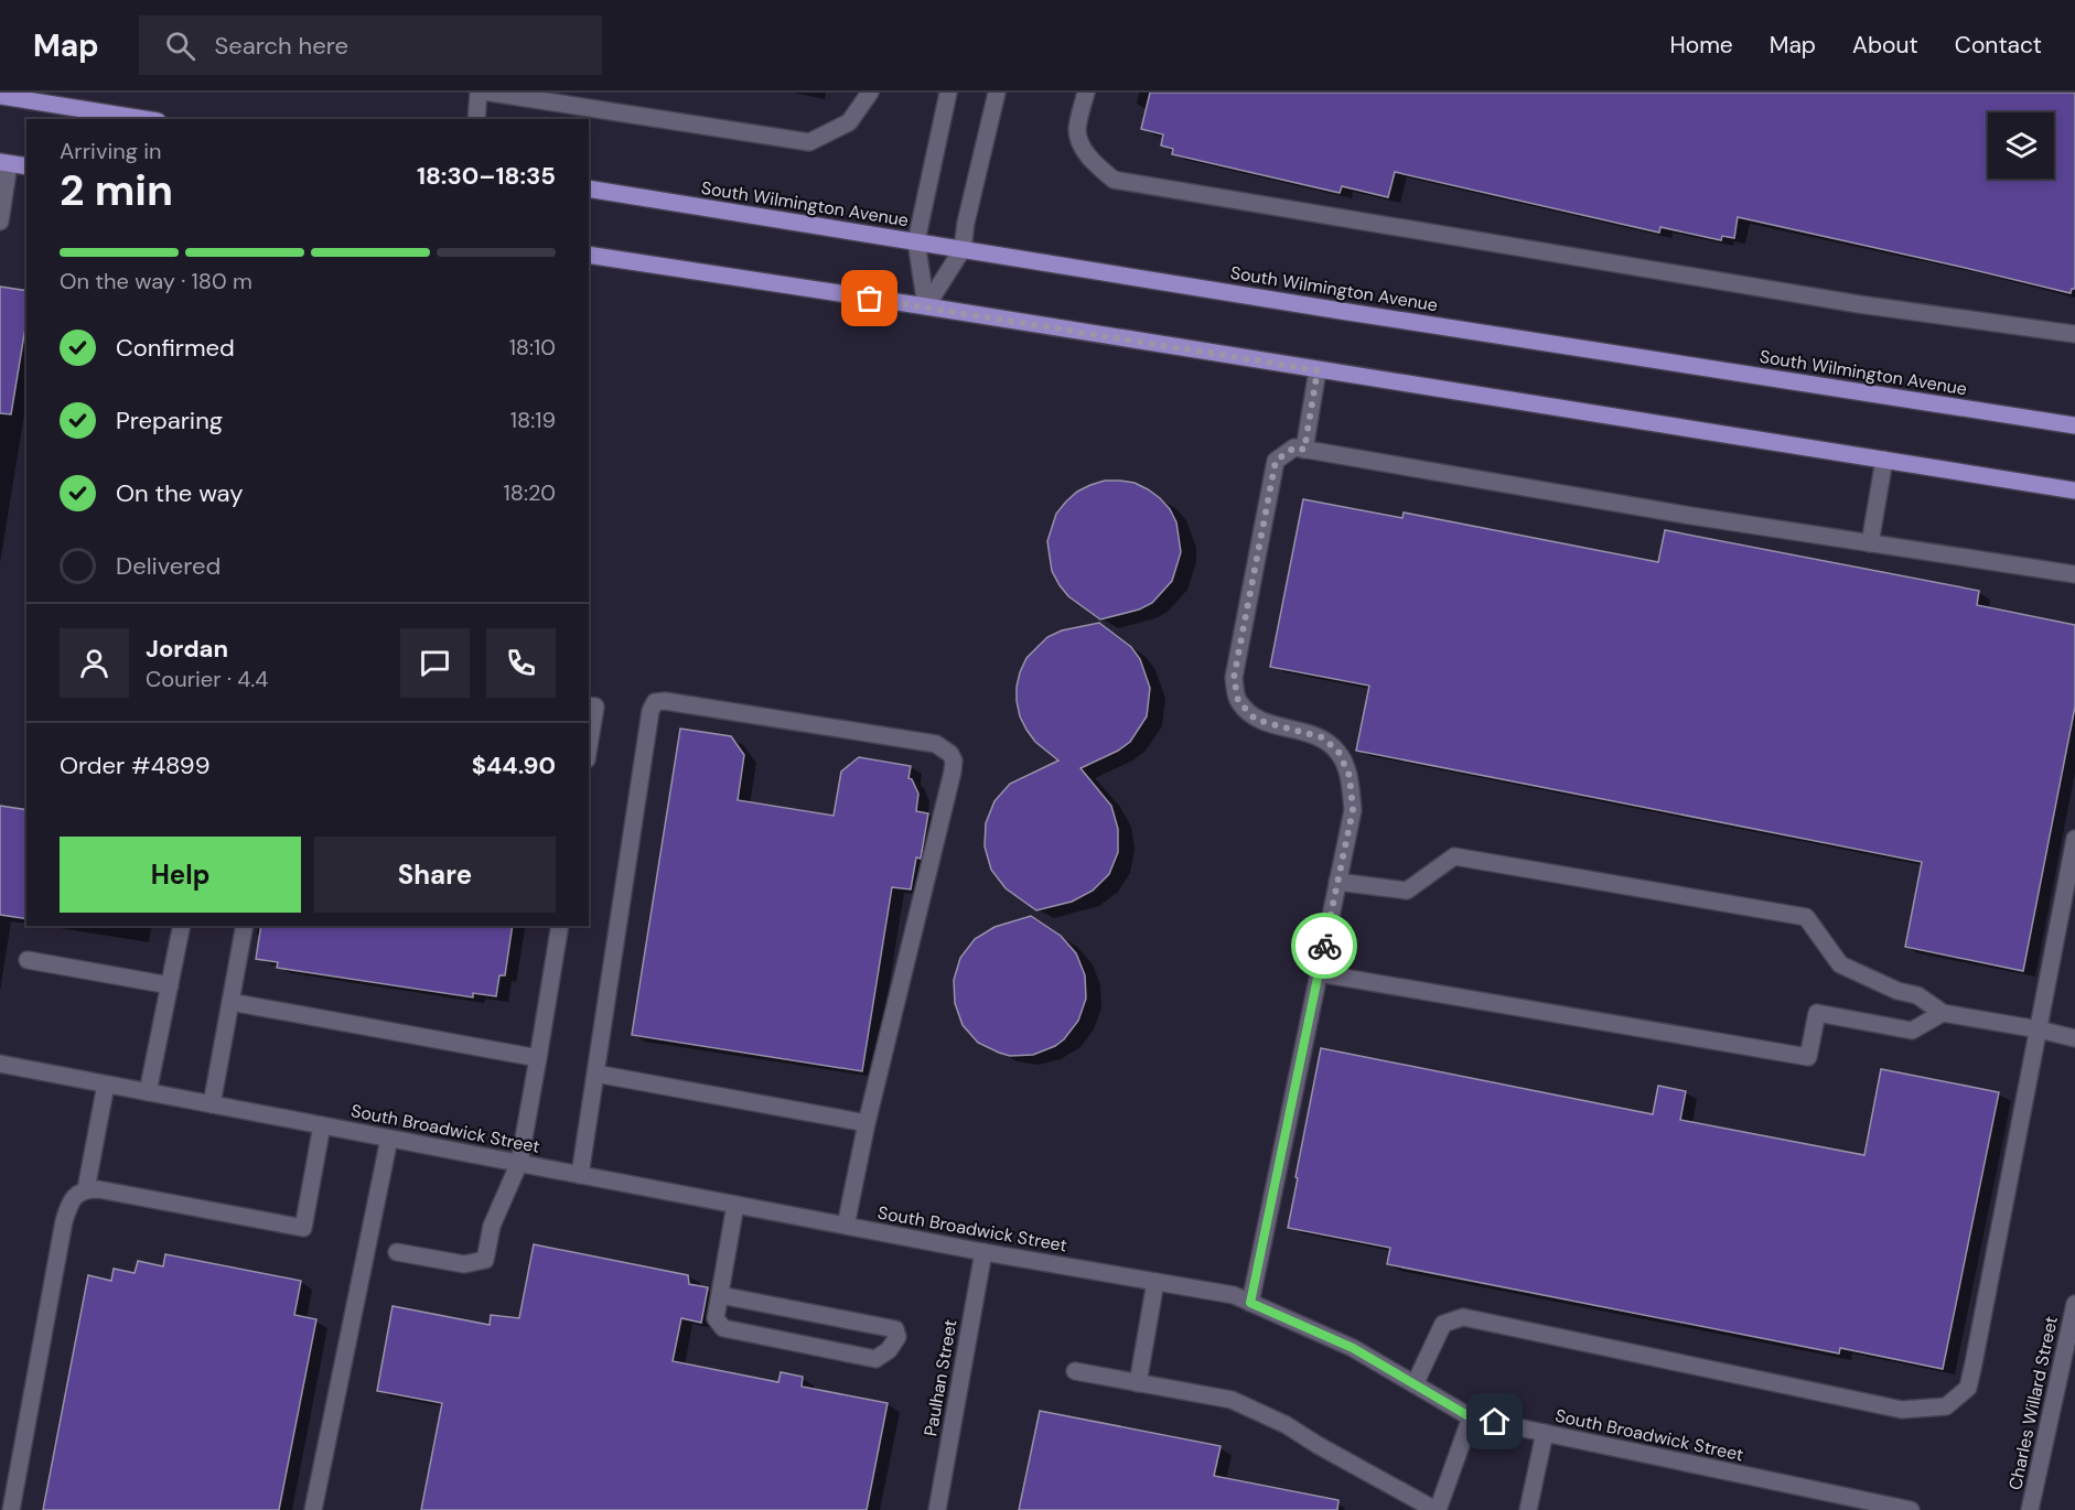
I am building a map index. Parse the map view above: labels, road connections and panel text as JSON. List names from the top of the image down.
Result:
{
  "streets": {
    "main road": ["South Wilmington Avenue"],
    "street": ["South Broadwick Street", "Paulhan Street", "Charles Willard Street"]
  },
  "crossings": [
    ["South Broadwick Street", "Paulhan Street"]
  ],
  "page": {
    "header": "Map",
    "search": "Search here",
    "nav": [
      "Home",
      "Map",
      "About",
      "Contact"
    ],
    "heading": ["2 min", "Arriving in", "18:30–18:35"],
    "panel": [
      "Jordan",
      "Courier · 4.4",
      "Order #4899",
      "$44.90"
    ],
    "bar": "On the way · 180 m",
    "list": [
      ["Confirmed", "18:10"],
      ["Preparing", "18:19"],
      ["On the way", "18:20"],
      "Delivered"
    ],
    "buttons": ["Help", "Share"]
  }
}
